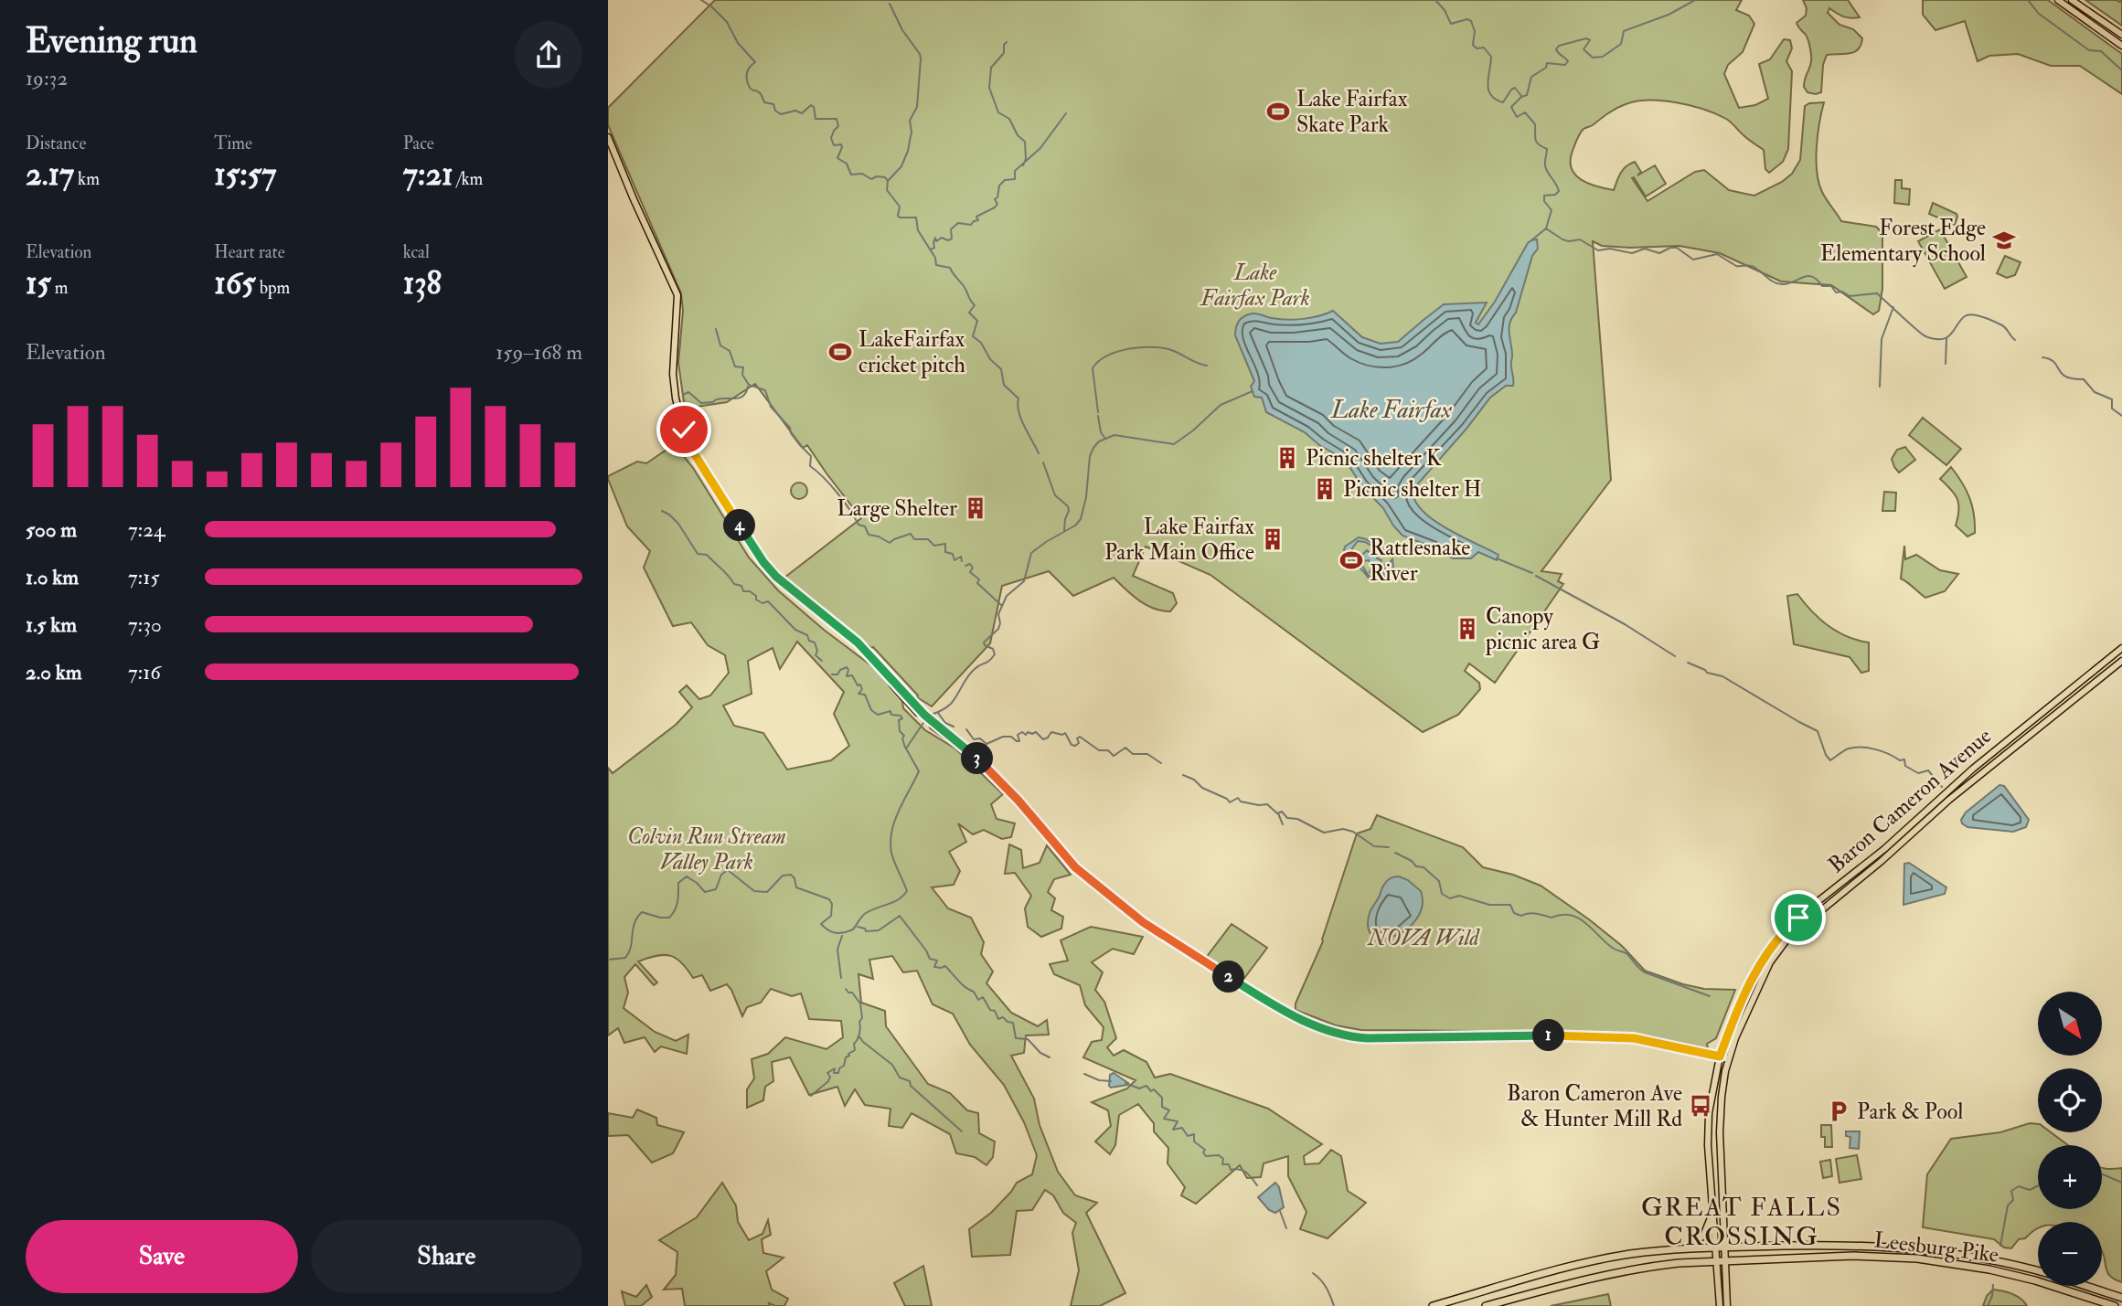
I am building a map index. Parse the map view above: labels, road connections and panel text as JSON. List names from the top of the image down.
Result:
{
  "streets": {
    "highway": ["Leesburg Pike"],
    "main road": ["Baron Cameron Avenue"]
  },
  "crossings": [
    ["Baron Cameron Avenue", "Leesburg Pike"]
  ],
  "districts": ["GREAT FALLS CROSSING"],
  "water": ["Lake Fairfax"],
  "parks": ["Lake Fairfax Park", "Colvin Run Stream Valley Park", "NOVA Wild"],
  "places": {
    "sports": ["Lake Fairfax Skate Park", "LakeFairfax cricket pitch", "Rattlesnake River"],
    "school or university": ["Forest Edge Elementary School"],
    "building": [
      "Picnic shelter K",
      "Picnic shelter H",
      "Large Shelter",
      "Lake Fairfax Park Main Office",
      "Canopy picnic area G"
    ],
    "bus stop": ["Baron Cameron Ave & Hunter Mill Rd"],
    "parking": ["Park & Pool"]
  },
  "north": "bottom right",
  "page": {
    "heading": ["Evening run", "19:32"],
    "stats": [
      ["Distance", "2.17 km"],
      ["Time", "15:57"],
      ["Pace", "7:21 /km"],
      ["Elevation", "15 m"],
      ["Heart rate", "165 bpm"],
      ["kcal", "138"]
    ],
    "chart": ["Elevation", "159–168 m"],
    "list": [
      {
        "name": "500 m",
        "note": "7:24"
      },
      {
        "name": "1.0 km",
        "note": "7:15"
      },
      {
        "name": "1.5 km",
        "note": "7:30"
      },
      {
        "name": "2.0 km",
        "note": "7:16"
      }
    ],
    "pins": [
      "4",
      "3",
      "2",
      "1"
    ],
    "map_buttons": ["+", "−"],
    "buttons": ["Save", "Share"]
  }
}
